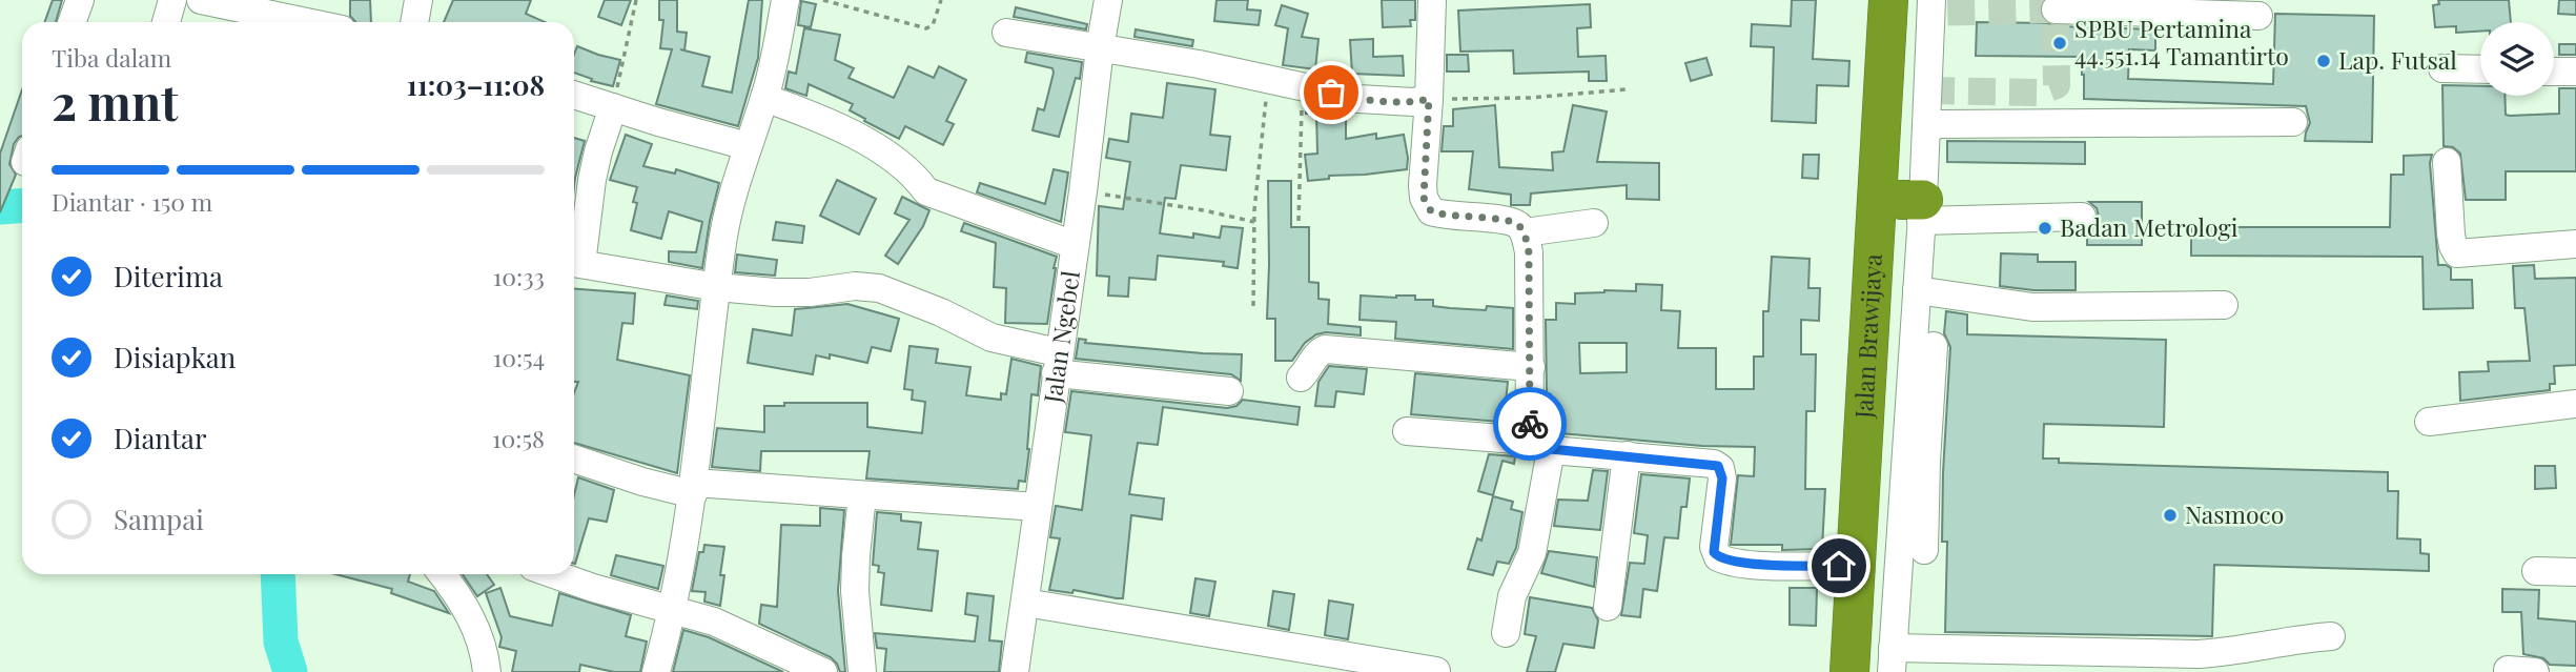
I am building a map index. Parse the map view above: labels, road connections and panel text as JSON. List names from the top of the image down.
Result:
{
  "streets": {
    "highway": ["Jalan Brawijaya"],
    "street": ["Jalan Ngebel"]
  },
  "places": [
    "SPBU Pertamina 44.551.14 Tamantirto",
    "Lap. Futsal",
    "Badan Metrologi",
    "Nasmoco"
  ],
  "page": {
    "heading": ["2 mnt", "Tiba dalam", "11:03–11:08"],
    "bar": "Diantar · 150 m",
    "list": [
      ["Diterima", "10:33"],
      ["Disiapkan", "10:54"],
      ["Diantar", "10:58"],
      "Sampai"
    ]
  }
}
